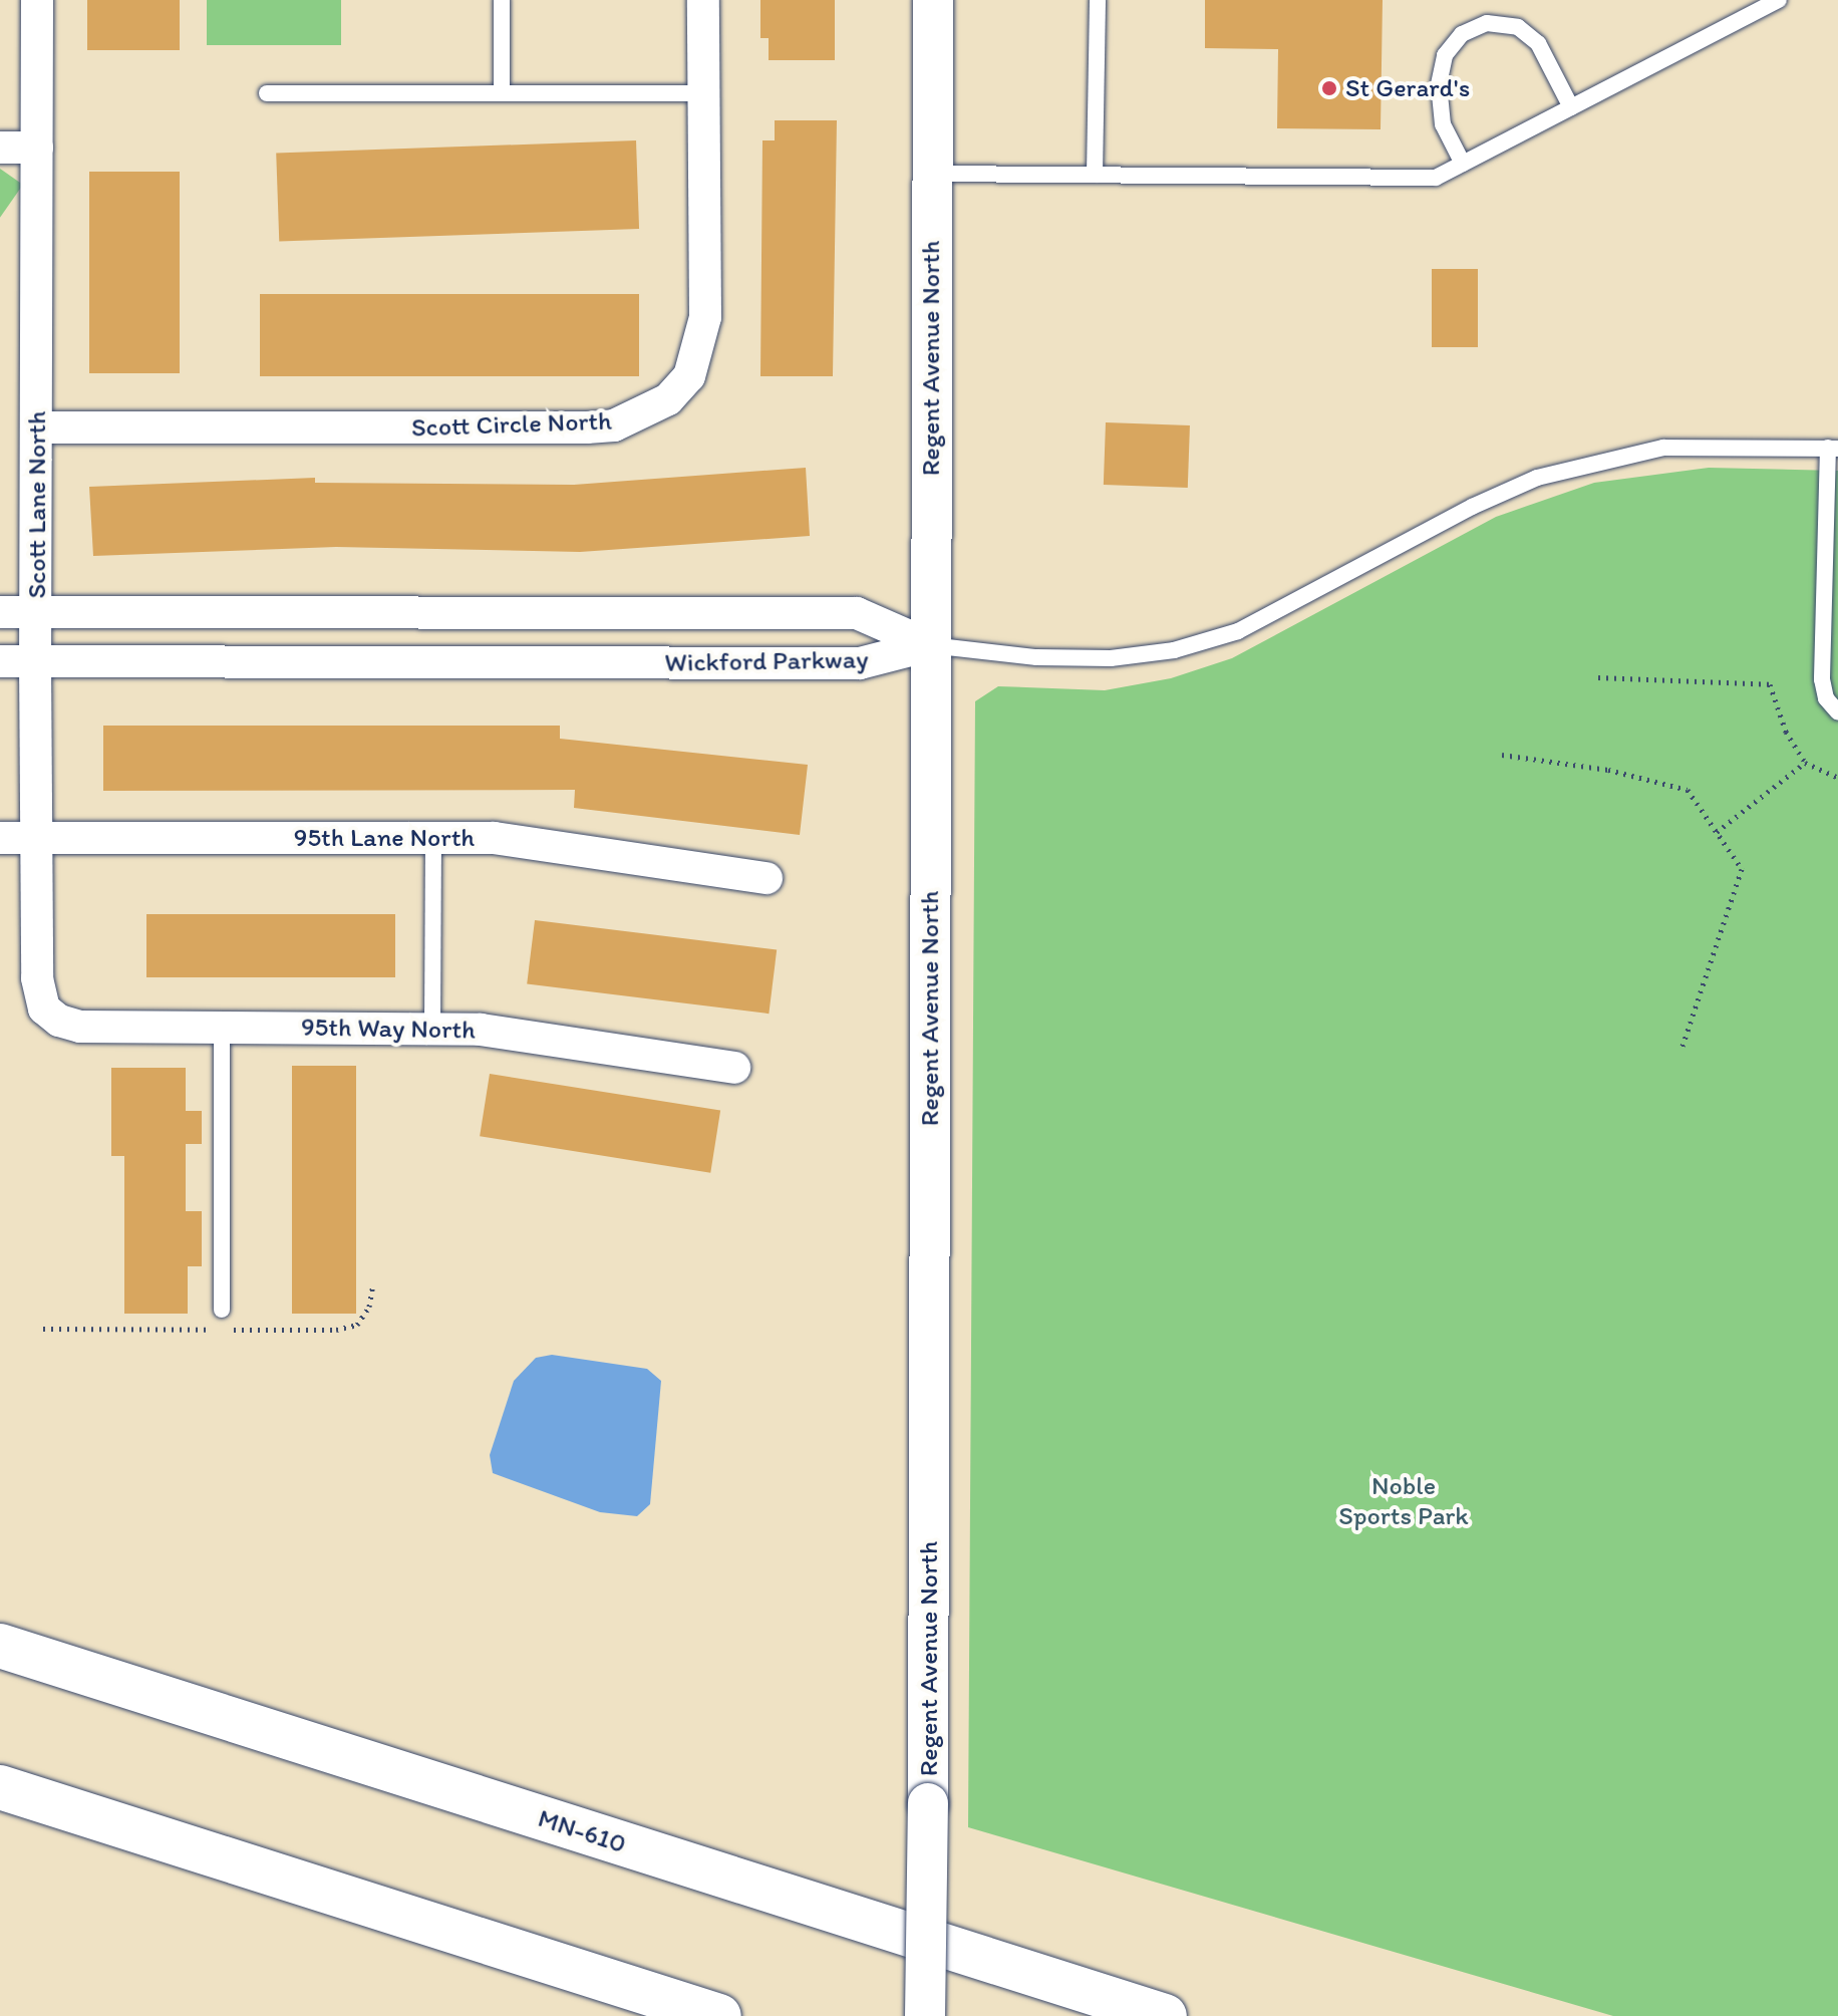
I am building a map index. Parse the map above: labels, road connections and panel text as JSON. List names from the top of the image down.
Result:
{
  "streets": {
    "highway": ["MN-610"],
    "street": [
      "Regent Avenue North",
      "Scott Circle North",
      "Scott Lane North",
      "Wickford Parkway",
      "95th Lane North",
      "95th Way North"
    ]
  },
  "crossings": [
    ["Regent Avenue North", "Wickford Parkway"],
    ["Scott Circle North", "Scott Lane North"],
    ["Scott Lane North", "Wickford Parkway"],
    ["Scott Lane North", "95th Lane North"],
    ["Scott Lane North", "95th Way North"]
  ],
  "parks": ["Noble Sports Park"],
  "places": ["St Gerard's"]
}
